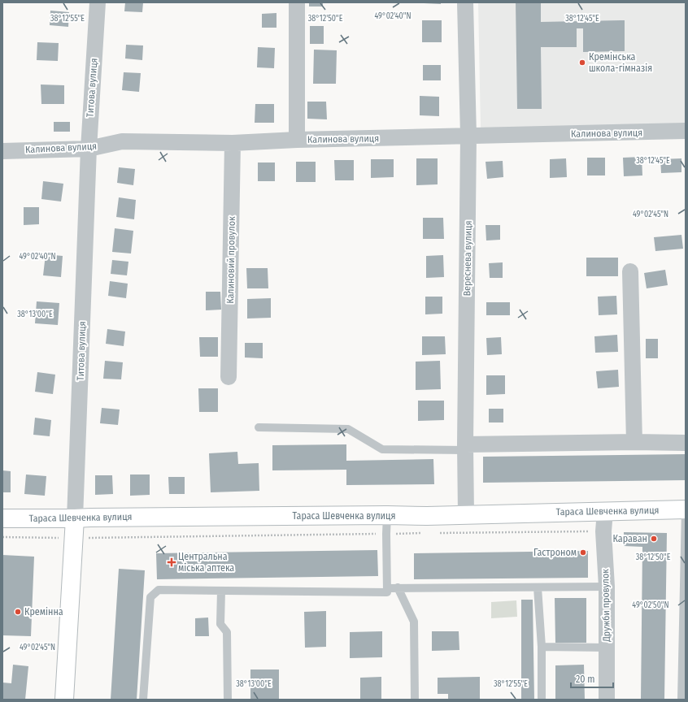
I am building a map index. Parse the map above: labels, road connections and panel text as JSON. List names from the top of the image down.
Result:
{
  "streets": {
    "street": [
      "Титова вулиця",
      "Калинова вулиця",
      "Вереснева вулиця",
      "Калиновий провулок",
      "Тараса Шевченка вулиця",
      "Дружби провулок"
    ]
  },
  "crossings": [
    ["Титова вулиця", "Калинова вулиця"],
    ["Титова вулиця", "Тараса Шевченка вулиця"],
    ["Калинова вулиця", "Вереснева вулиця"],
    ["Калинова вулиця", "Калиновий провулок"],
    ["Вереснева вулиця", "Тараса Шевченка вулиця"],
    ["Тараса Шевченка вулиця", "Дружби провулок"]
  ],
  "places": {
    "other": [
      "Кремінська школа-гімназія",
      "Караван",
      "Гастроном",
      "Кремінна"
    ],
    "health": ["Центральна міська аптека"]
  },
  "scale_bar": "20 m",
  "coordinates": [
    "49°02'40\"N",
    "38°12'55\"E",
    "38°12'50\"E",
    "38°12'45\"E",
    "49°02'45\"N",
    "38°13'00\"E",
    "49°02'50\"N"
  ]
}
